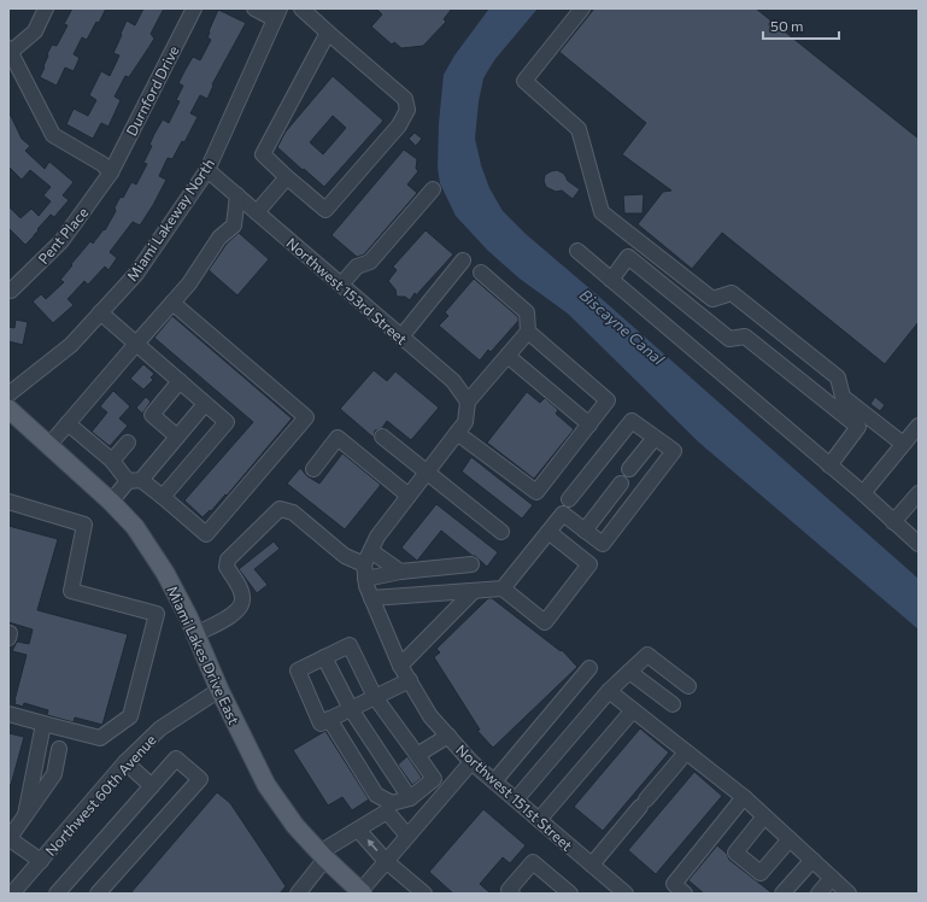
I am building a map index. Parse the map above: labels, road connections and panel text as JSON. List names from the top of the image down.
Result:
{
  "streets": {
    "main road": ["Miami Lakes Drive East"],
    "street": [
      "Durnford Drive",
      "Miami Lakeway North",
      "Pent Place",
      "Northwest 153rd Street",
      "Northwest 60th Avenue",
      "Northwest 151st Street"
    ]
  },
  "crossings": [
    ["Durnford Drive", "Pent Place"],
    ["Miami Lakeway North", "Northwest 153rd Street"],
    ["Miami Lakes Drive East", "Northwest 60th Avenue"]
  ],
  "water": ["Biscayne Canal"],
  "scale_bar": "50 m"
}
